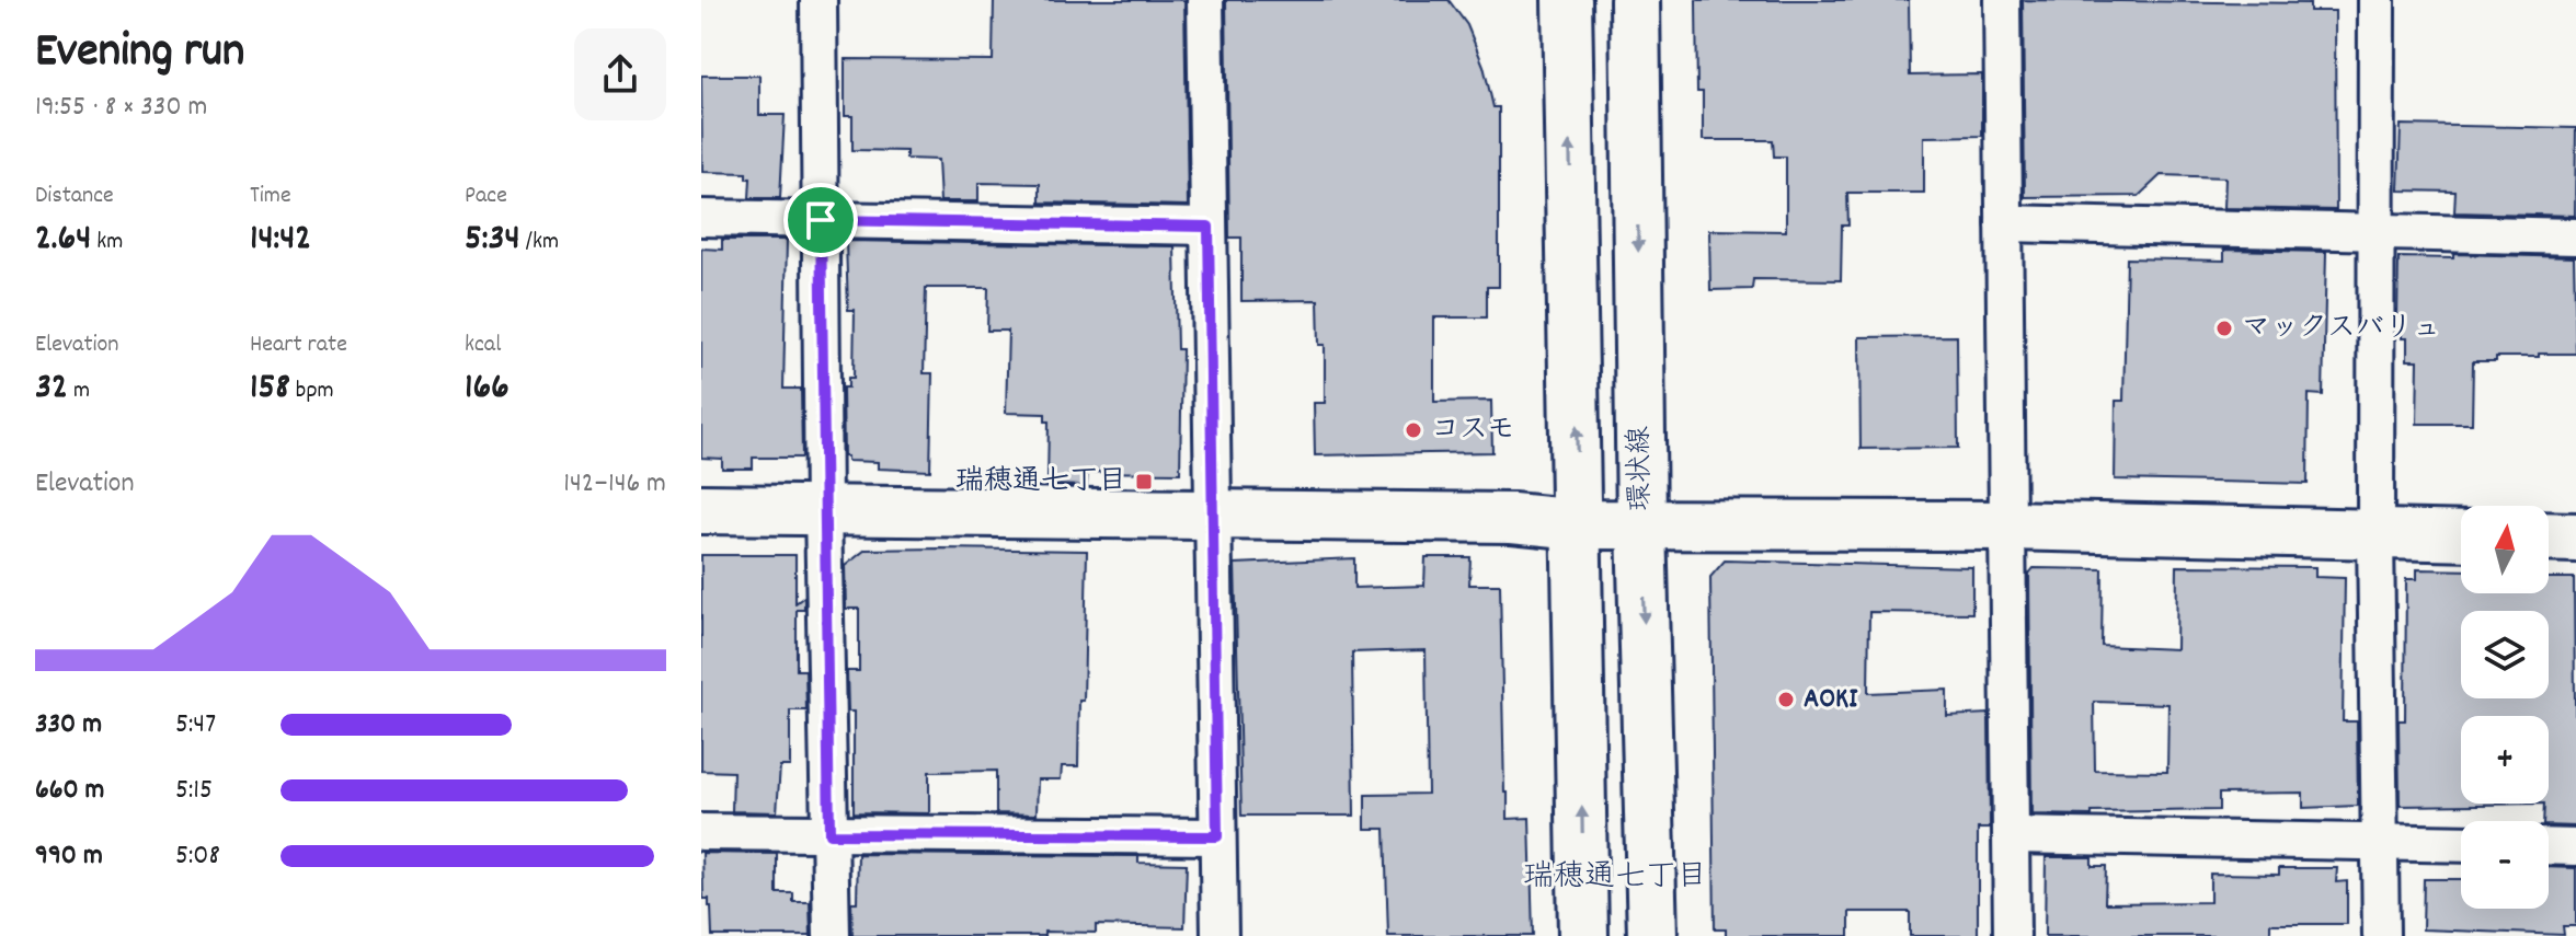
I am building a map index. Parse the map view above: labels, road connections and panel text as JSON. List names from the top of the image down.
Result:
{
  "streets": {
    "main road": ["環状線"]
  },
  "districts": ["瑞穂通七丁目"],
  "places": {
    "other": ["マックスバリュ", "コスモ", "AOKI"],
    "transit": ["瑞穂通七丁目"]
  },
  "north": "top",
  "page": {
    "heading": ["Evening run", "19:55 · 8 × 330 m"],
    "stats": [
      ["Distance", "2.64 km"],
      ["Time", "14:42"],
      ["Pace", "5:34 /km"],
      ["Elevation", "32 m"],
      ["Heart rate", "158 bpm"],
      ["kcal", "166"]
    ],
    "chart": ["Elevation", "142–146 m"],
    "map_buttons": ["+", "−"],
    "list": [
      {
        "name": "330 m",
        "note": "5:47"
      },
      {
        "name": "660 m",
        "note": "5:15"
      },
      {
        "name": "990 m",
        "note": "5:08"
      }
    ]
  }
}
